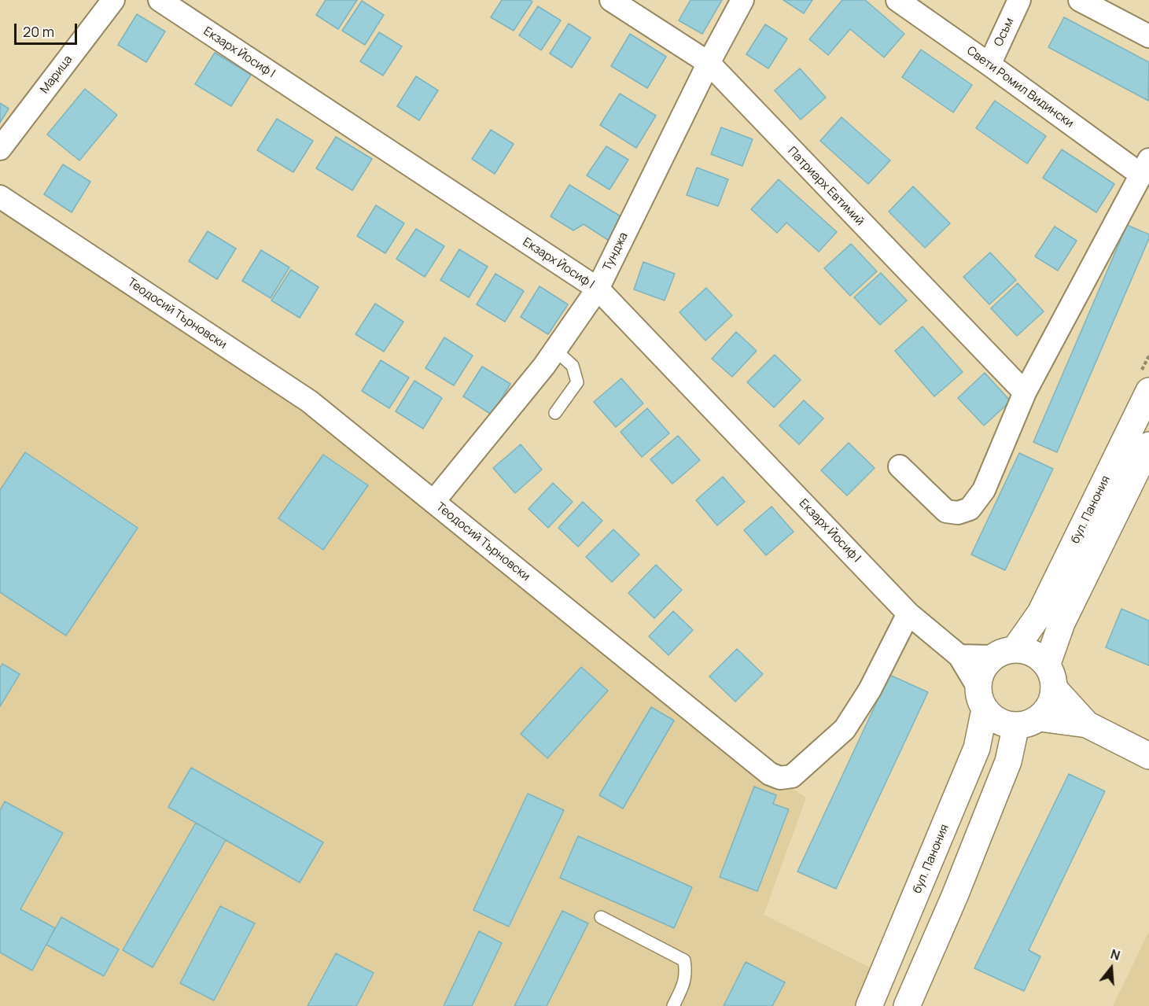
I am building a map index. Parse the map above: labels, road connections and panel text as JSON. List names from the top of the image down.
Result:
{
  "streets": {
    "main road": ["бул. Панония"],
    "street": [
      "Осъм",
      "Екзарх Йосиф I",
      "Марица",
      "Свети Ромил Видински",
      "Патриарх Евтимий",
      "Тунджа",
      "Теодосий Търновски"
    ]
  },
  "crossings": [
    ["Осъм", "Свети Ромил Видински"],
    ["Екзарх Йосиф I", "Тунджа"],
    ["Екзарх Йосиф I", "Теодосий Търновски"],
    ["Екзарх Йосиф I", "бул. Панония"],
    ["Патриарх Евтимий", "Тунджа"],
    ["Тунджа", "Теодосий Търновски"]
  ],
  "scale_bar": "20 m",
  "north": "top"
}
